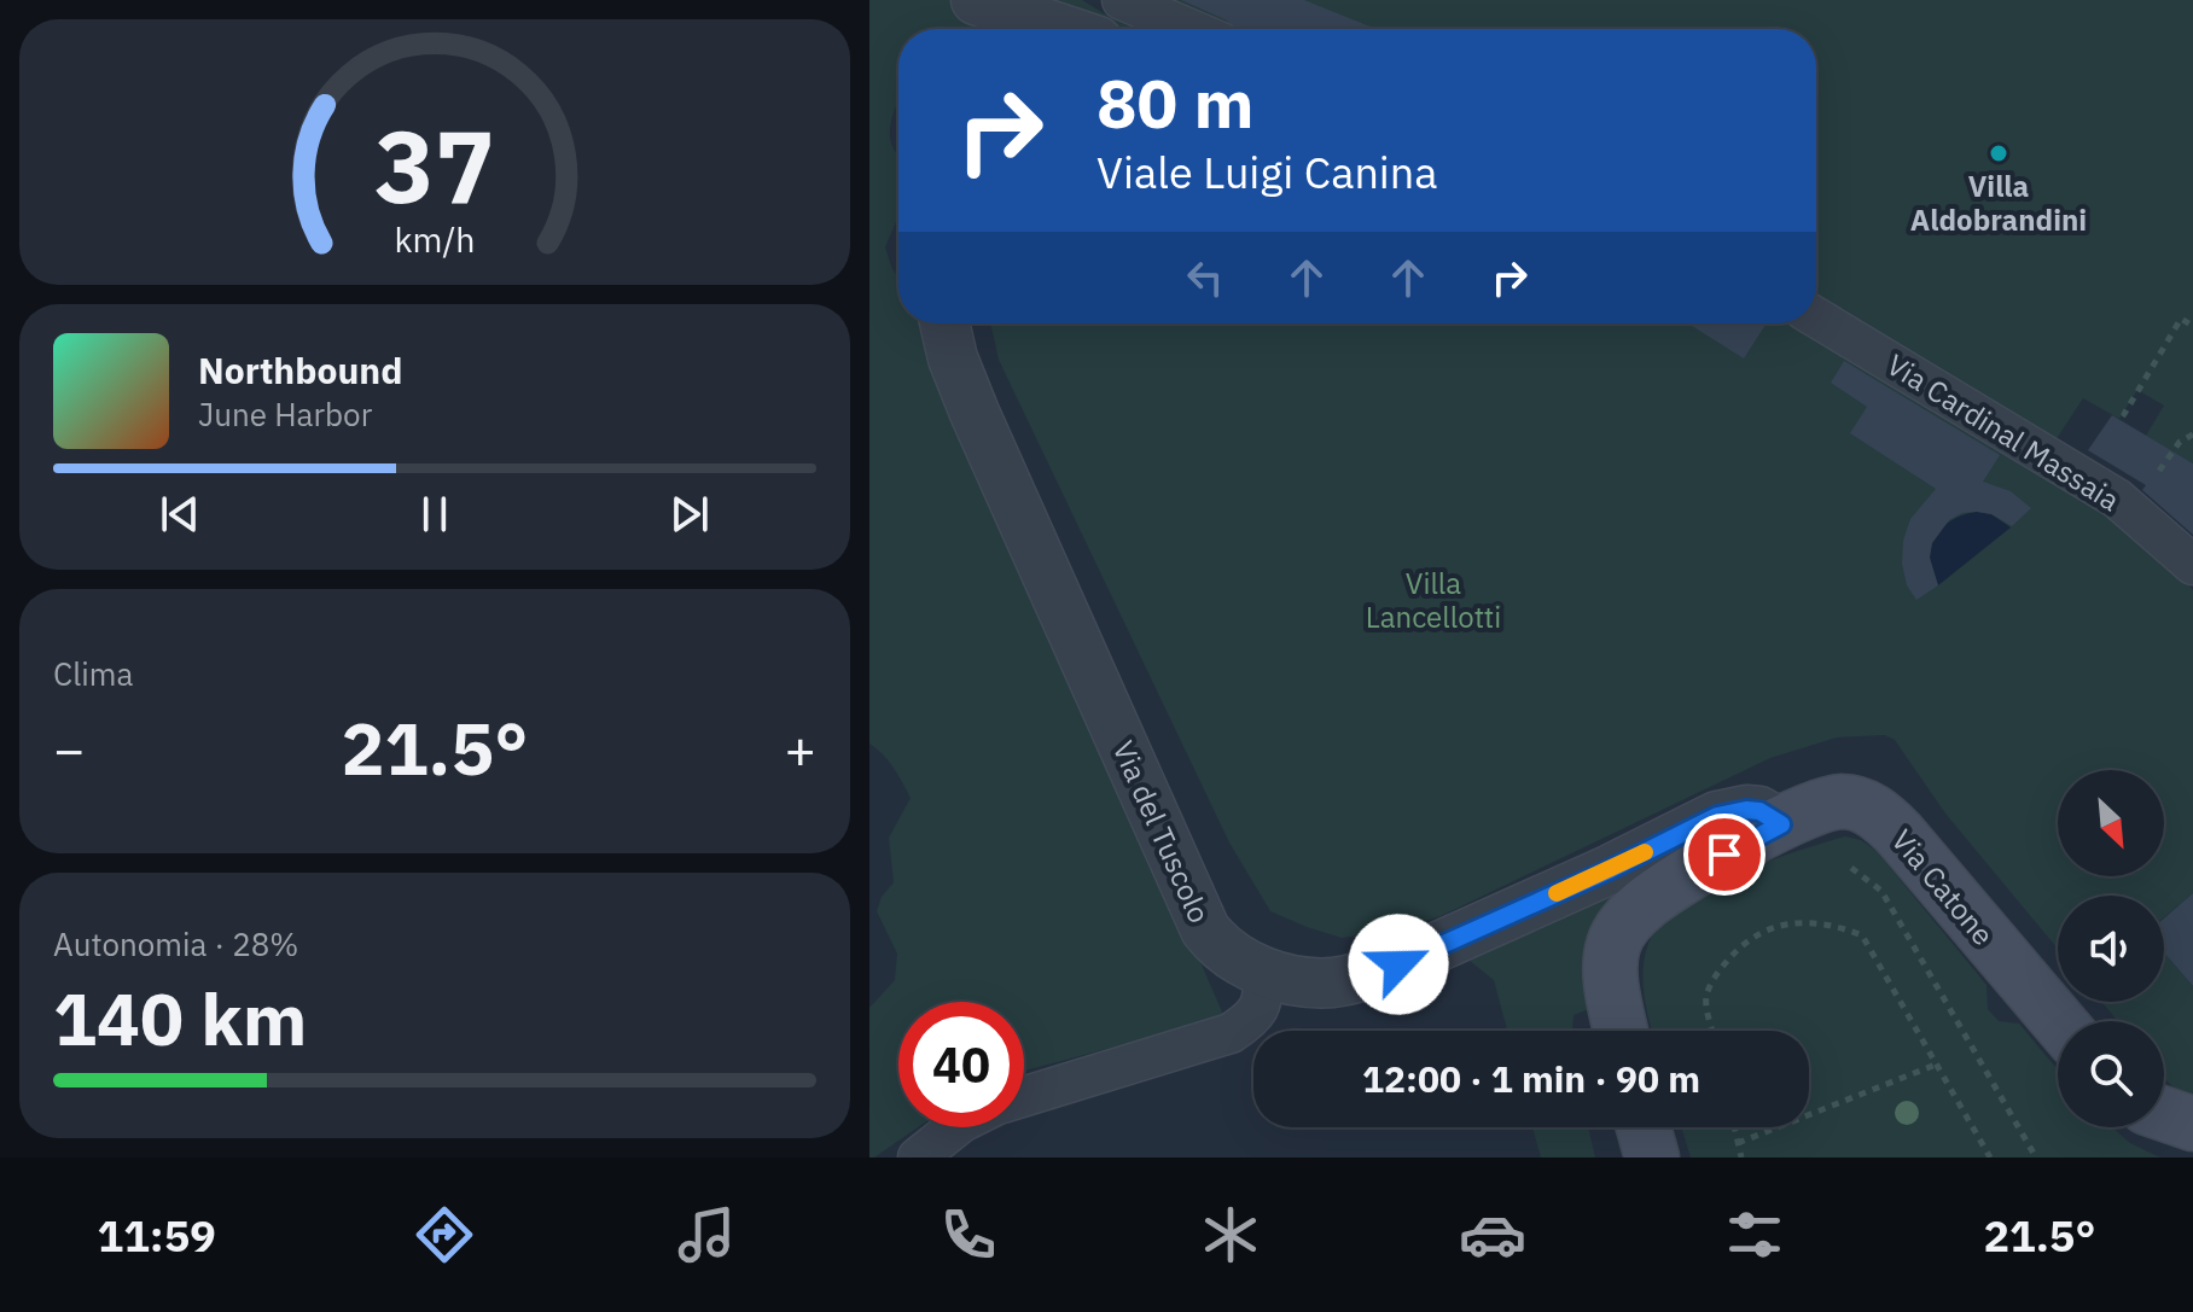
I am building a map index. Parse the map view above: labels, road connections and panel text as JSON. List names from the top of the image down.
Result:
{
  "streets": {
    "main road": ["Via Catone"],
    "street": ["Via Cardinal Massaia", "Via del Tuscolo"]
  },
  "crossings": [
    ["Via del Tuscolo", "Via Catone"]
  ],
  "parks": ["Villa Lancellotti"],
  "places": ["Villa Aldobrandini"],
  "north": "bottom right",
  "page": {
    "turn": ["80 m", "Viale Luigi Canina"],
    "song": ["Northbound", "June Harbor"],
    "tile": [
      "Clima",
      ["Autonomia · 28%", "140 km"]
    ],
    "heat": ["−", "21.5°", "+"],
    "limit": "40",
    "trip": "12:00 · 1 min · 90 m",
    "tabs": ["11:59", "21.5°"],
    "gauge": ["37", "km/h"]
  }
}
